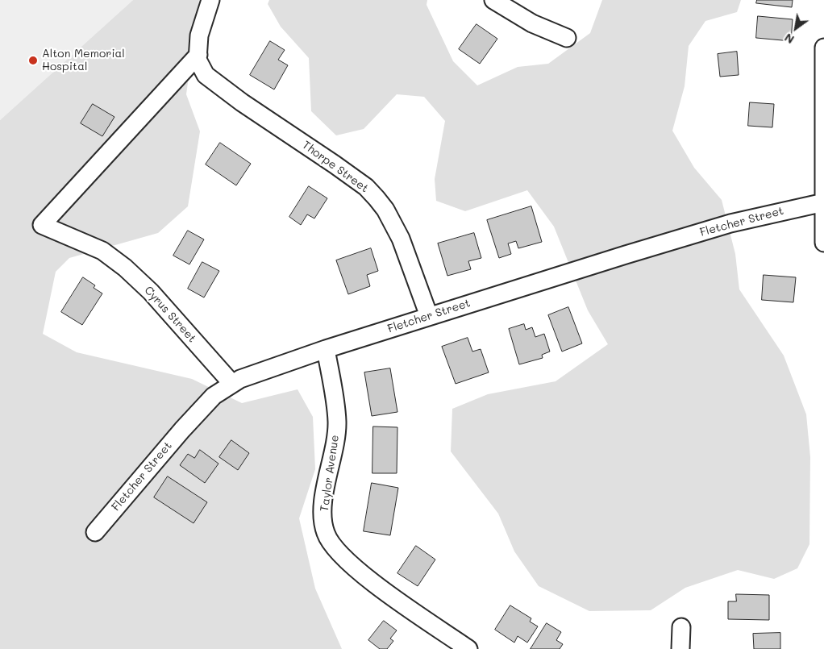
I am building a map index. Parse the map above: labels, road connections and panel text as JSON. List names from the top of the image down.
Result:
{
  "streets": {
    "street": [
      "Thorpe Street",
      "Fletcher Street",
      "Cyrus Street",
      "Taylor Avenue"
    ]
  },
  "crossings": [
    ["Thorpe Street", "Fletcher Street"],
    ["Thorpe Street", "Cyrus Street"],
    ["Fletcher Street", "Cyrus Street"],
    ["Fletcher Street", "Taylor Avenue"]
  ],
  "places": ["Alton Memorial Hospital"],
  "north": "bottom left"
}
